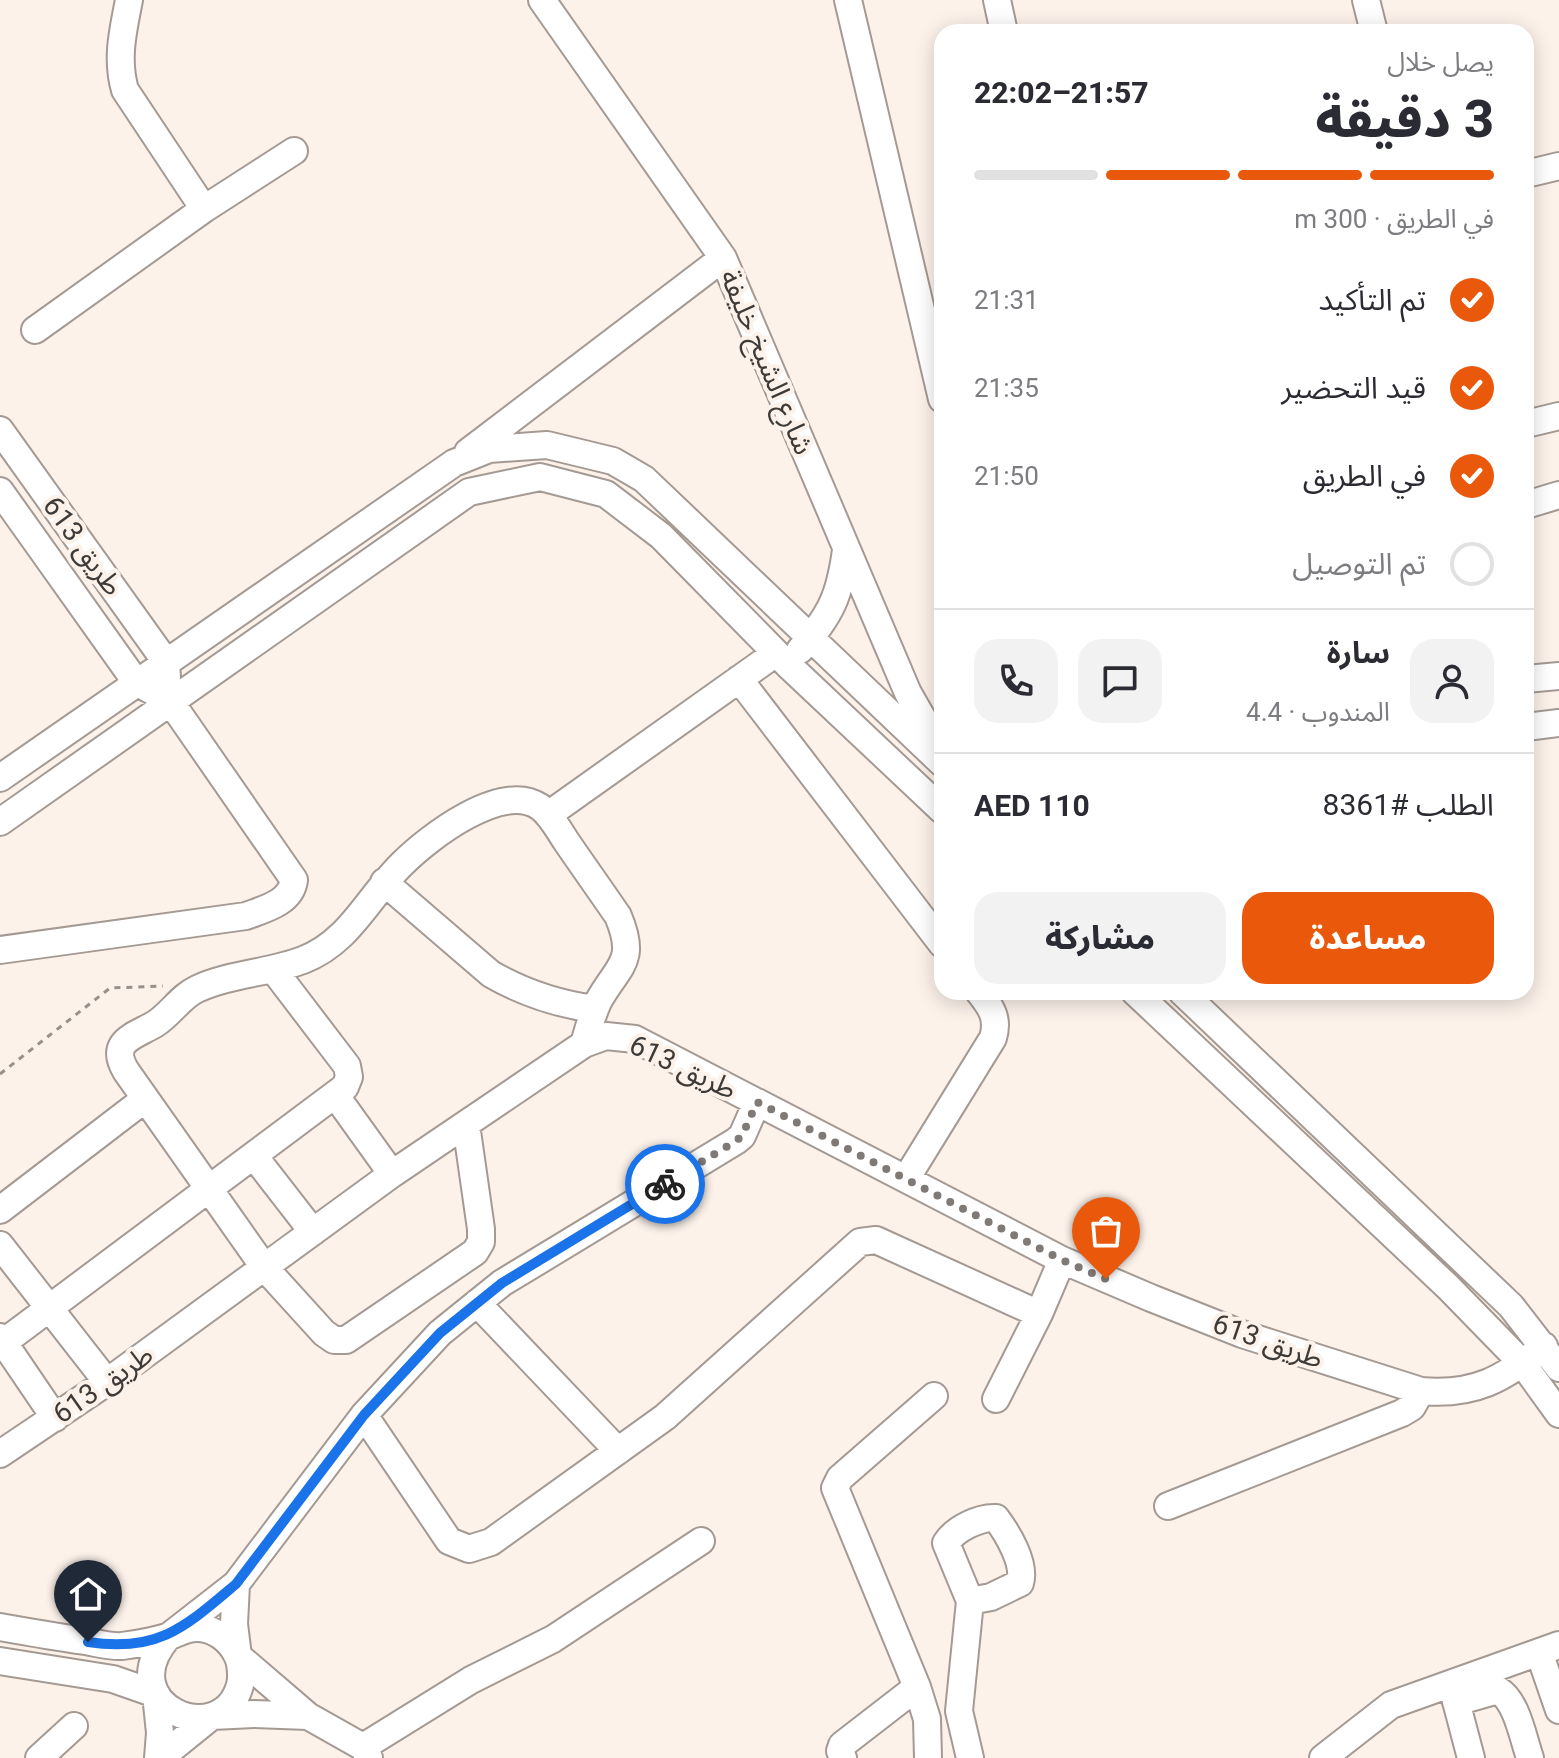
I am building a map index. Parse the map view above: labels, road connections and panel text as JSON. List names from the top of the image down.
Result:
{
  "streets": {
    "street": ["شارع الشيخ خليفة", "طريق 613"]
  },
  "page": {
    "heading": ["3 دقيقة", "يصل خلال", "21:57–22:02"],
    "panel": [
      "سارة",
      "المندوب · 4.4",
      "الطلب #8361",
      "AED 110"
    ],
    "bar": "في الطريق · 300 m",
    "list": [
      ["تم التأكيد", "21:31"],
      ["قيد التحضير", "21:35"],
      ["في الطريق", "21:50"],
      "تم التوصيل"
    ],
    "buttons": ["مساعدة", "مشاركة"]
  }
}
